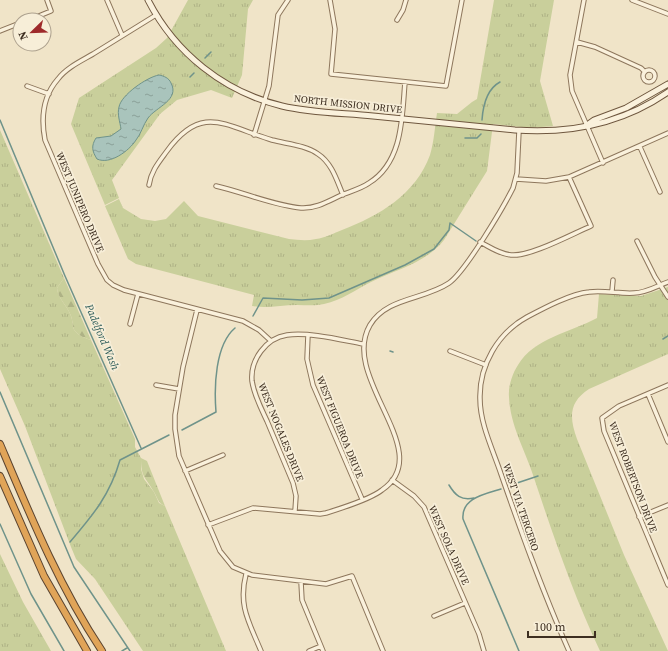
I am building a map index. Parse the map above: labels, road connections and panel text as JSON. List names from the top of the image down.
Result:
{
  "streets": {
    "street": [
      "NORTH MISSION DRIVE",
      "WEST JUNIPERO DRIVE",
      "WEST FIGUEROA DRIVE",
      "WEST NOGALES DRIVE",
      "WEST ROBERTSON DRIVE",
      "WEST VIA TERCERO",
      "WEST SOLA DRIVE"
    ]
  },
  "crossings": [
    ["NORTH MISSION DRIVE", "WEST JUNIPERO DRIVE"],
    ["WEST JUNIPERO DRIVE", "WEST NOGALES DRIVE"]
  ],
  "water": ["Padelford Wash"],
  "scale_bar": "100 m",
  "north": "bottom left"
}
